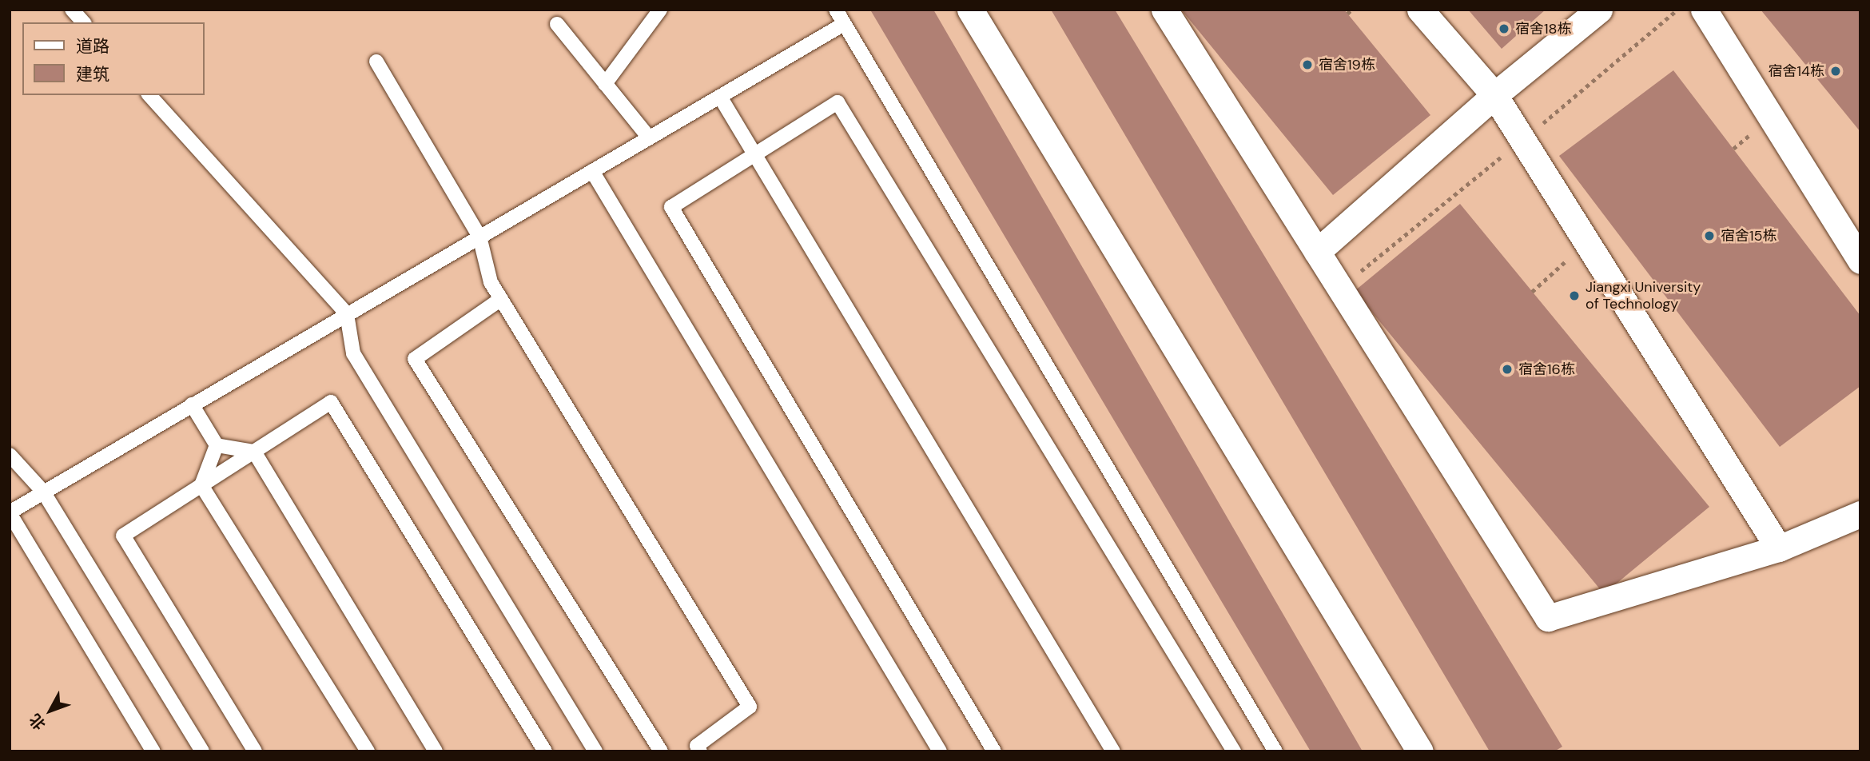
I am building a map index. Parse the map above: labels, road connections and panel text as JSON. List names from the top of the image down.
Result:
{
  "places": [
    "宿舍18栋",
    "宿舍19栋",
    "宿舍14栋",
    "宿舍15栋",
    "Jiangxi University of Technology",
    "宿舍16栋"
  ],
  "legend": ["道路", "建筑"],
  "north": "bottom left"
}
